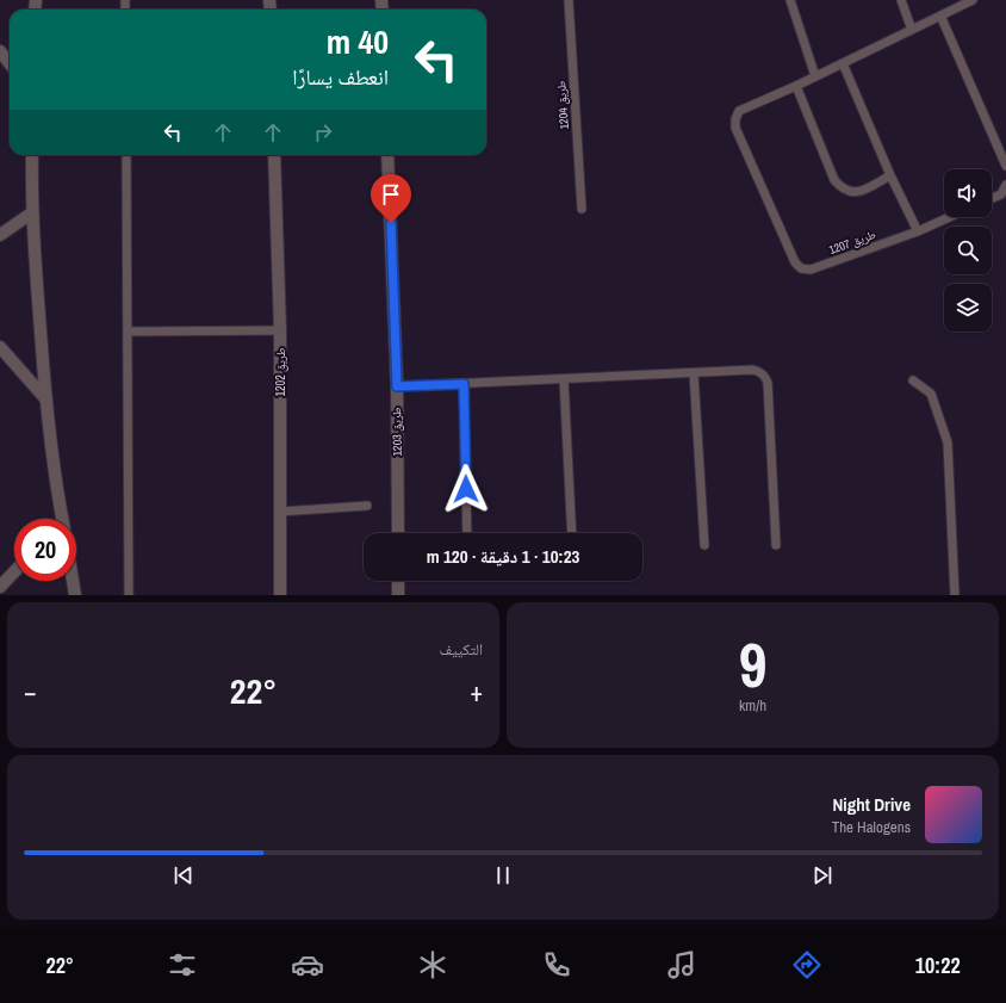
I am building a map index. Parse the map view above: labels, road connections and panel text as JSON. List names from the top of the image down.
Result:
{
  "streets": {
    "street": ["طريق 1202", "طريق 1203"],
    "lane": ["طريق 1204", "طريق 1207"]
  },
  "page": {
    "turn": ["40 m", "انعطف يسارًا"],
    "limit": "20",
    "trip": "10:23 · 1 دقيقة · 120 m",
    "tile": [
      ["9", "km/h"],
      "التكييف"
    ],
    "heat": ["−", "22°", "+"],
    "song": ["Night Drive", "The Halogens"],
    "tabs": ["10:22", "22°"]
  }
}
